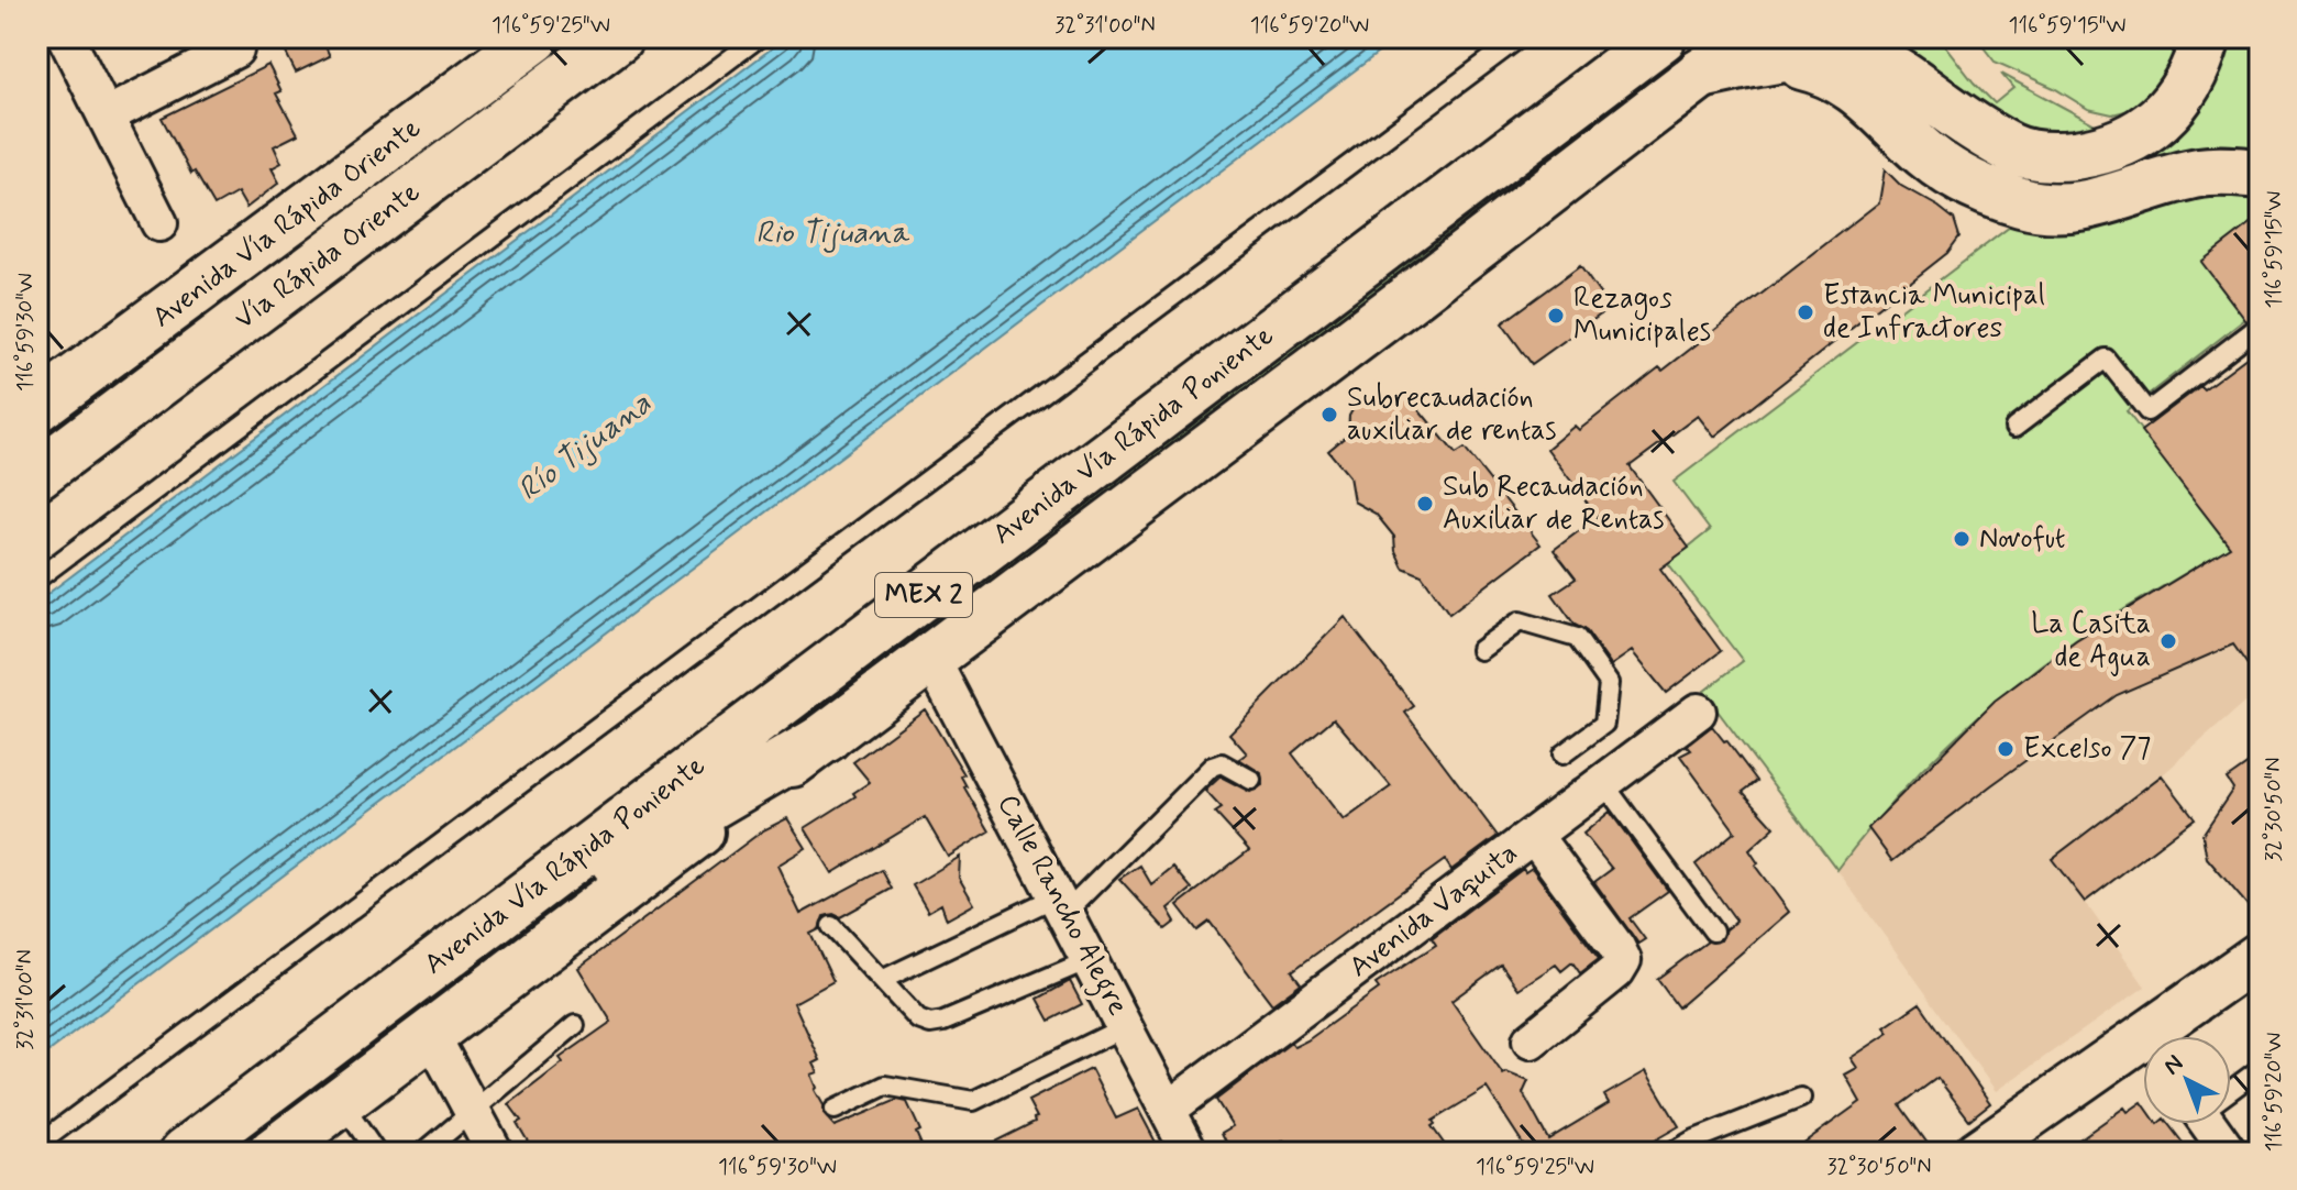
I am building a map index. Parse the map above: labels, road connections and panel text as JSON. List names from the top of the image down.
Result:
{
  "streets": {
    "main road": [
      "Avenida Vía Rápida Oriente",
      "Vía Rápida Oriente",
      "Avenida Vía Rápida Poniente",
      "MEX 2"
    ],
    "street": ["Calle Rancho Alegre", "Avenida Vaquita"]
  },
  "crossings": [
    ["Avenida Vía Rápida Poniente", "Calle Rancho Alegre"],
    ["Calle Rancho Alegre", "Avenida Vaquita"]
  ],
  "water": ["Rio Tijuana", "Río Tijuana"],
  "places": [
    "Estancia Municipal de Infractores",
    "Rezagos Municipales",
    "Subrecaudación auxiliar de rentas",
    "Sub Recaudación Auxiliar de Rentas",
    "Novofut",
    "La Casita de Agua",
    "Excelso 77"
  ],
  "north": "top left",
  "coordinates": [
    "116°59'25\"W",
    "32°31'00\"N",
    "116°59'20\"W",
    "116°59'15\"W",
    "116°59'30\"W",
    "32°30'50\"N"
  ]
}
